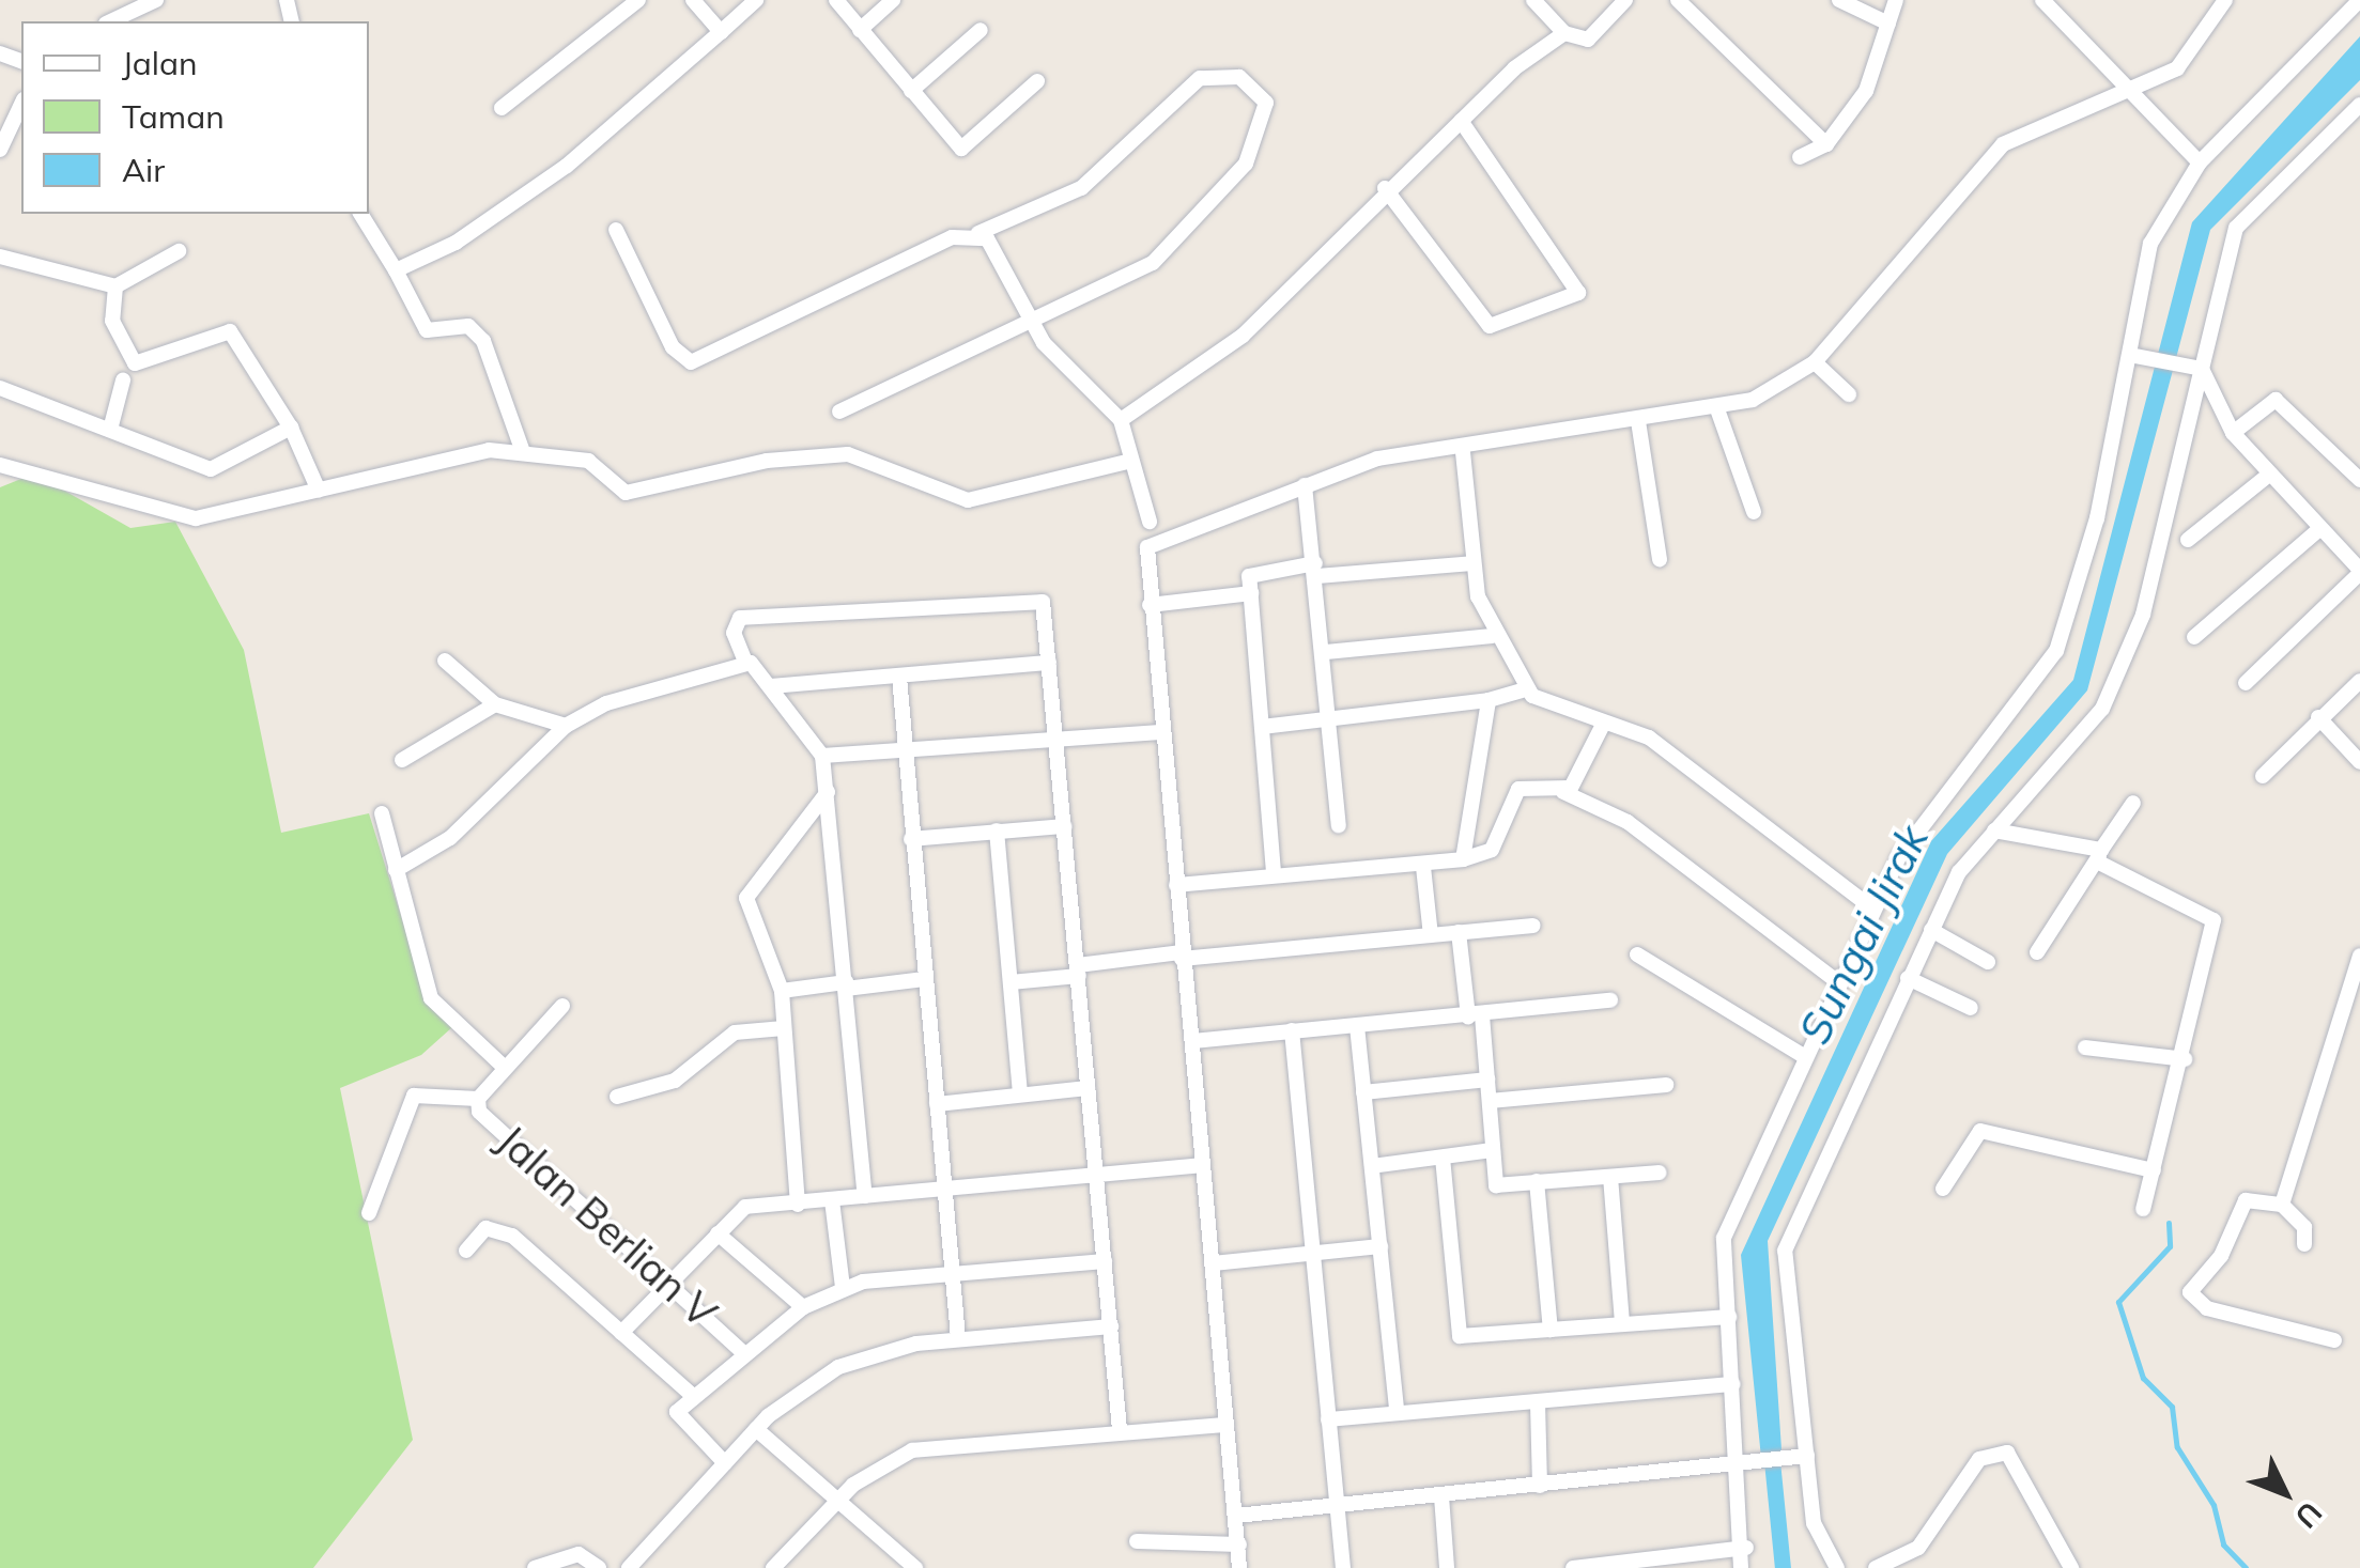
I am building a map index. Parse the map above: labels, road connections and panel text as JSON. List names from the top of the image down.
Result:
{
  "streets": {
    "street": ["Jalan Berlian V"]
  },
  "water": ["Sungai Jirak"],
  "legend": ["Jalan", "Taman", "Air"],
  "north": "bottom right"
}
